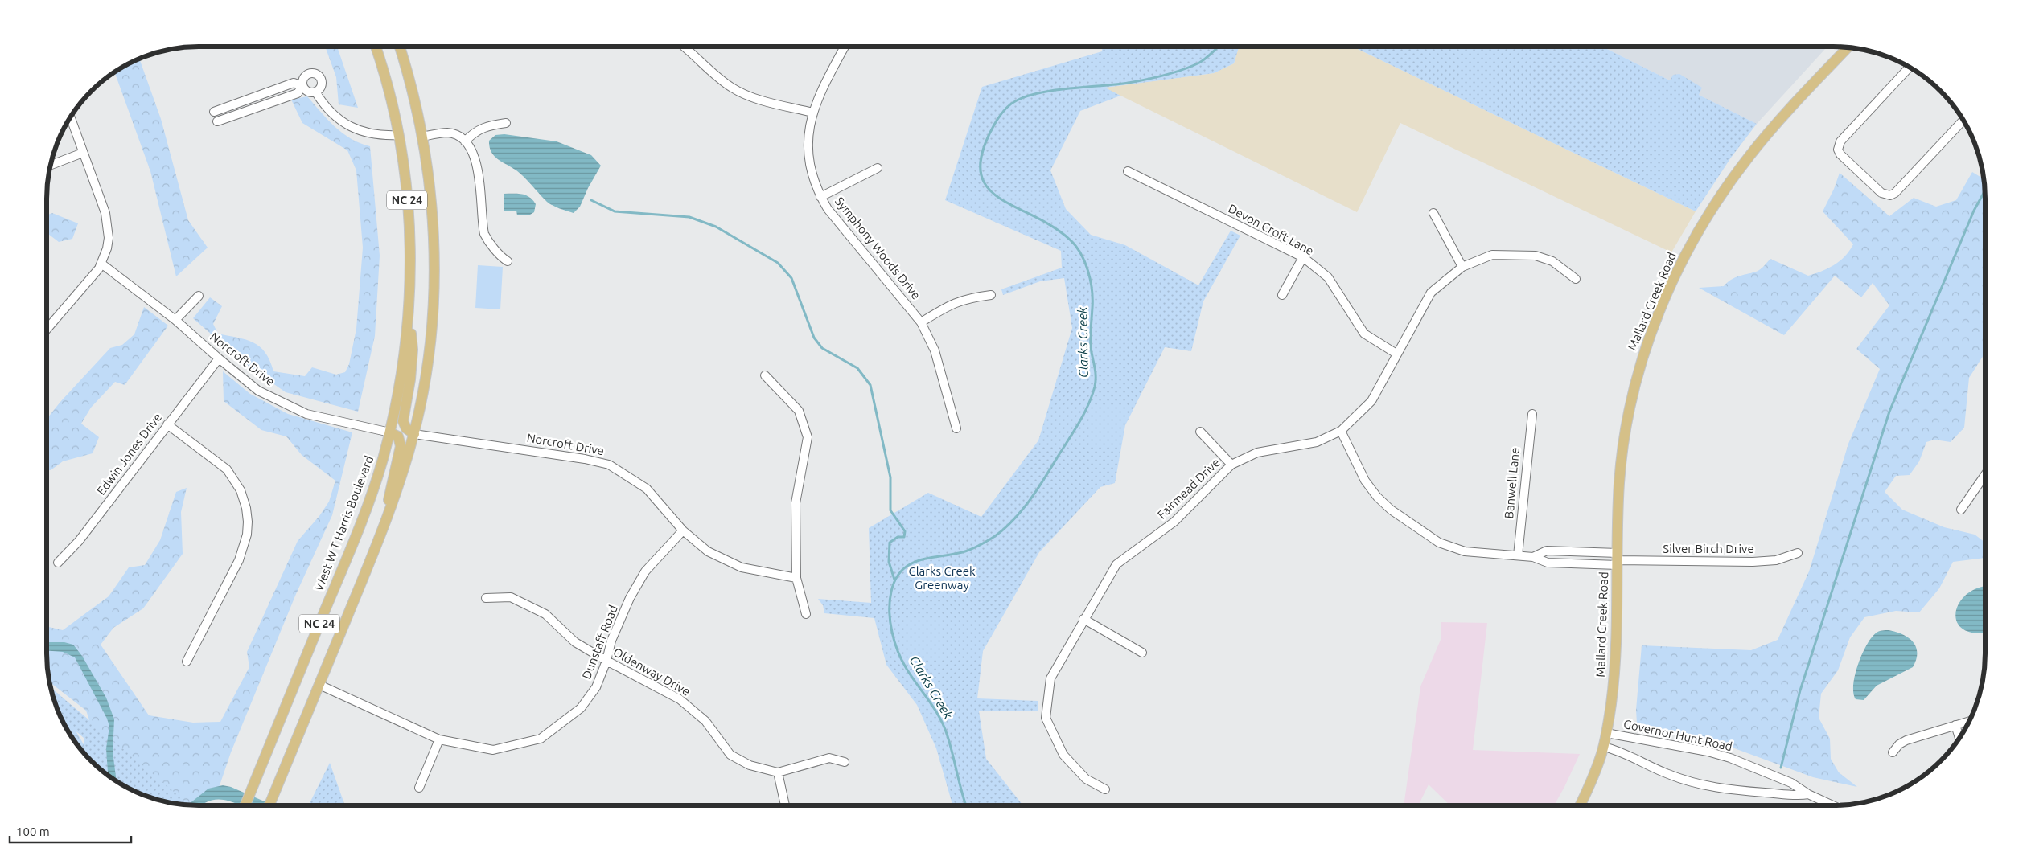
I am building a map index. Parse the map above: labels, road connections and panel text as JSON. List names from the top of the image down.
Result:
{
  "streets": {
    "main road": ["NC 24", "Mallard Creek Road", "West W T Harris Boulevard"],
    "street": [
      "Devon Croft Lane",
      "Symphony Woods Drive",
      "Norcroft Drive",
      "Edwin Jones Drive",
      "Banwell Lane",
      "Fairmead Drive",
      "Silver Birch Drive",
      "Dunstaff Road",
      "Oldenway Drive",
      "Governor Hunt Road"
    ]
  },
  "crossings": [
    ["NC 24", "Norcroft Drive"],
    ["NC 24", "Dunstaff Road"],
    ["Devon Croft Lane", "Fairmead Drive"],
    ["Mallard Creek Road", "Silver Birch Drive"],
    ["Mallard Creek Road", "Governor Hunt Road"],
    ["Norcroft Drive", "Edwin Jones Drive"],
    ["Norcroft Drive", "West W T Harris Boulevard"],
    ["Norcroft Drive", "Dunstaff Road"],
    ["Banwell Lane", "Silver Birch Drive"],
    ["Fairmead Drive", "Silver Birch Drive"],
    ["Dunstaff Road", "Oldenway Drive"]
  ],
  "water": ["Clarks Creek"],
  "parks": ["Clarks Creek Greenway"],
  "scale_bar": "100 m"
}
